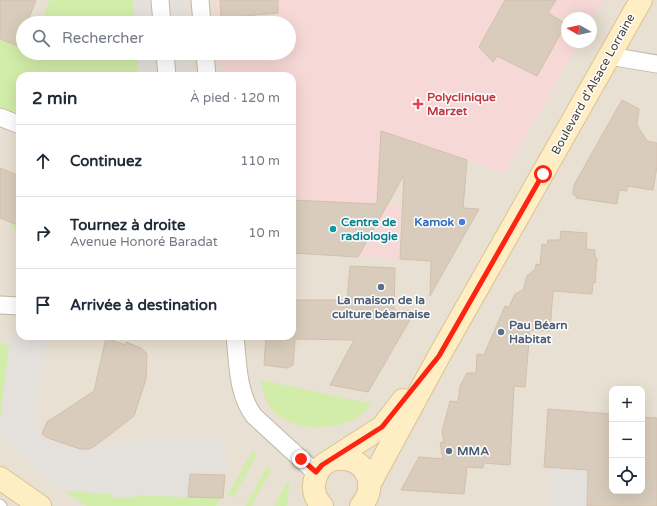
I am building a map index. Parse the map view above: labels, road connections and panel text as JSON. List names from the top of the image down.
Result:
{
  "streets": {
    "main road": ["Boulevard d'Alsace Lorraine"]
  },
  "places": {
    "health": ["Polyclinique Marzet"],
    "other": [
      "Kamok",
      "Centre de radiologie",
      "La maison de la culture béarnaise",
      "Pau Béarn Habitat",
      "MMA"
    ]
  },
  "north": "left",
  "page": {
    "search": "Rechercher",
    "heading": ["2 min", "À pied · 120 m"],
    "list": [
      ["Continuez", "110 m"],
      ["Tournez à droite", "Avenue Honoré Baradat", "10 m"],
      "Arrivée à destination"
    ],
    "map_buttons": ["+", "−"]
  }
}
